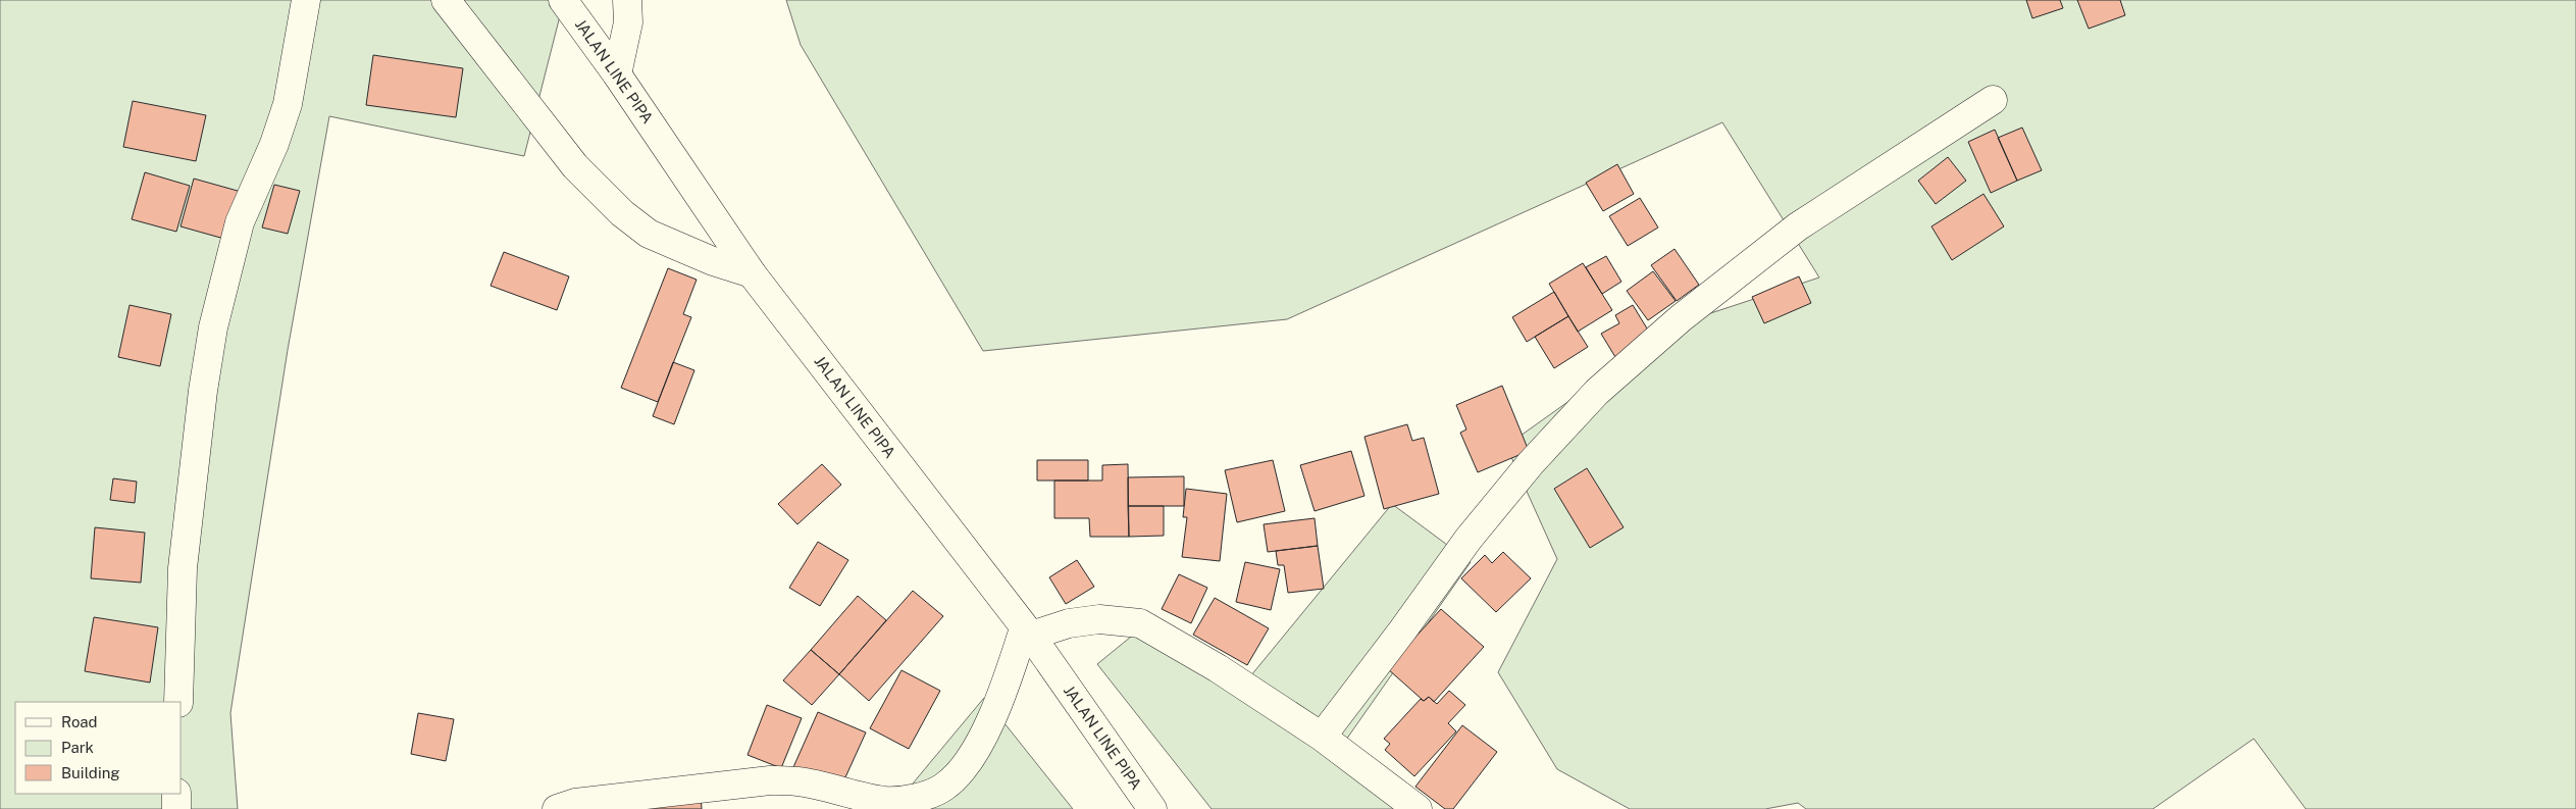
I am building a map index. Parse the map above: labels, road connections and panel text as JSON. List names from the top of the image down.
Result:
{
  "streets": {
    "street": ["JALAN LINE PIPA"]
  },
  "legend": ["Road", "Park", "Building"]
}
